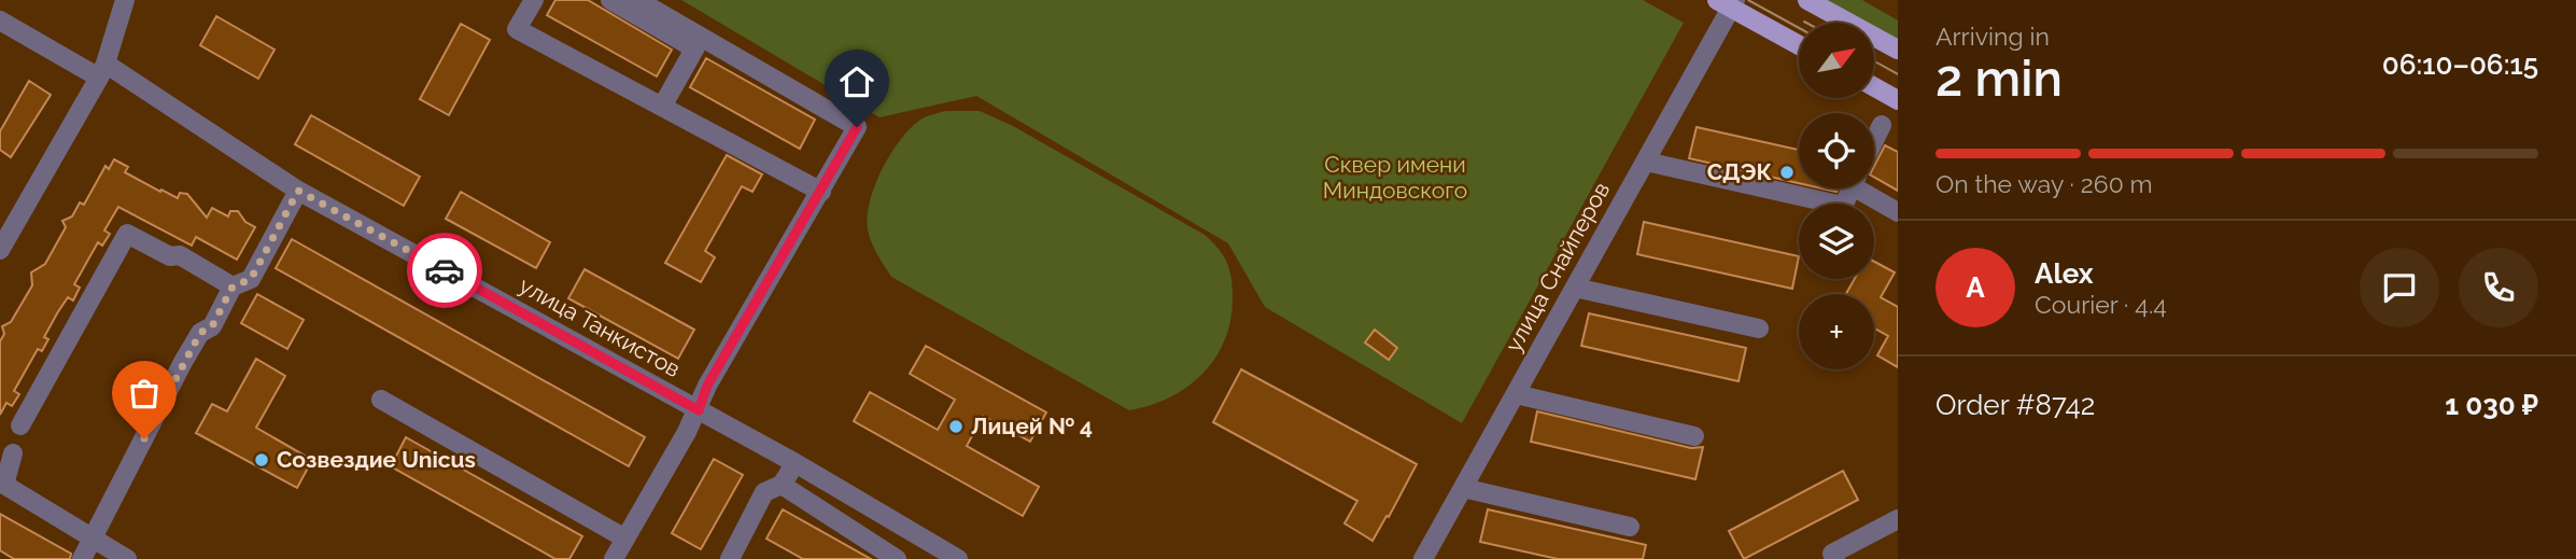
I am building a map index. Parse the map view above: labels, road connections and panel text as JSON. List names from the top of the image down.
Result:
{
  "streets": {
    "street": ["улица Снайперов", "улица Танкистов"]
  },
  "parks": ["Сквер имени Миндовского"],
  "places": ["СДЭК", "Лицей № 4", "Созвездие Unicus"],
  "north": "top right",
  "page": {
    "heading": ["2 min", "Arriving in", "06:10–06:15"],
    "panel": [
      "Alex",
      "Courier · 4.4",
      "Order #8742",
      "1 030 ₽"
    ],
    "map_buttons": "+",
    "bar": "On the way · 260 m",
    "round": "A"
  }
}
